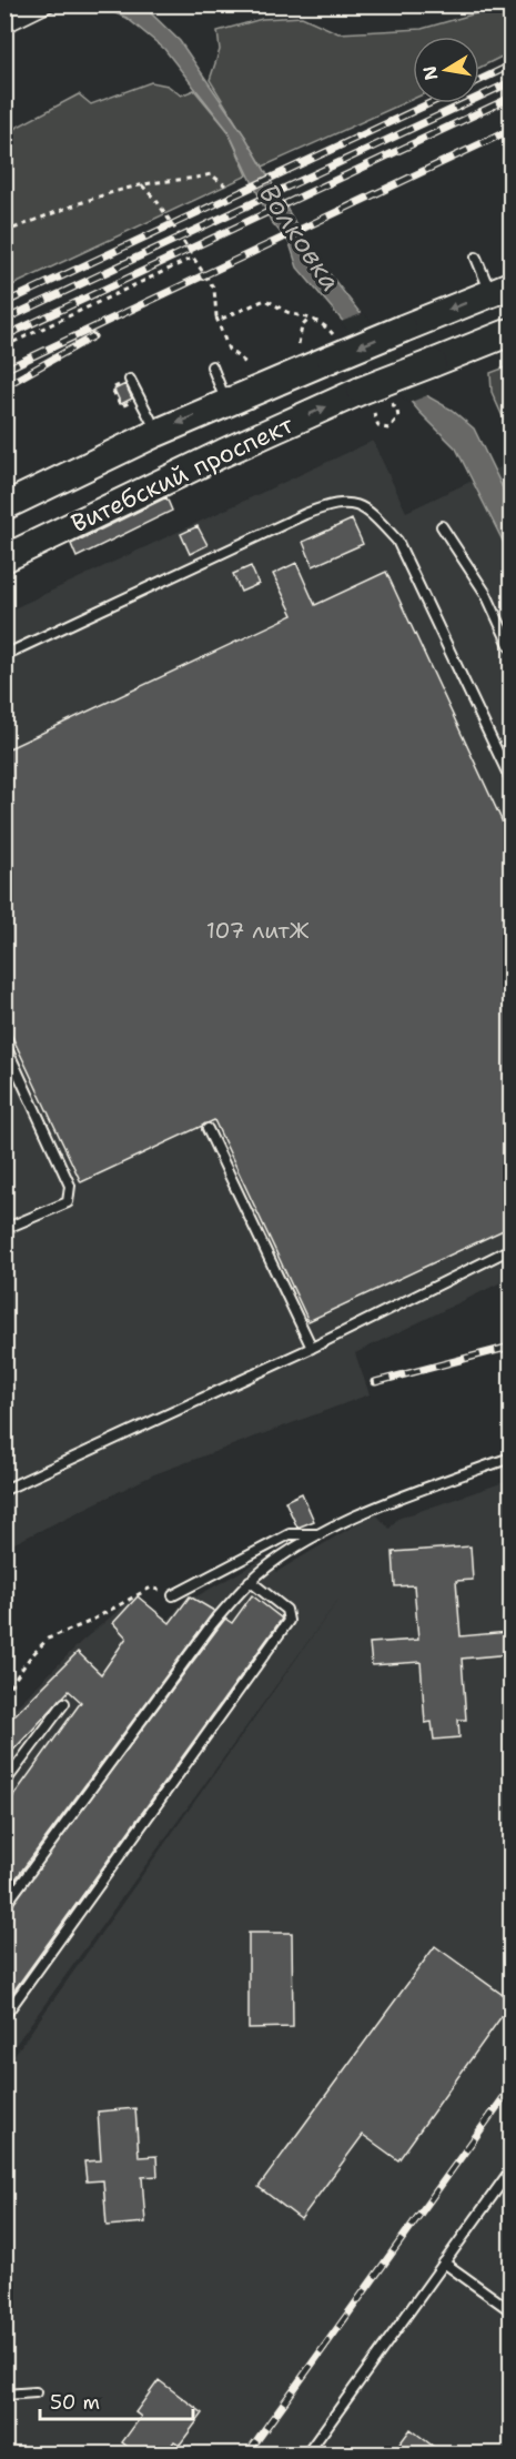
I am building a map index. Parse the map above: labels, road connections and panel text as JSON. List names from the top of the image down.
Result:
{
  "streets": {
    "main road": ["Витебский проспект"]
  },
  "water": ["Волковка"],
  "house_numbers": ["107 литЖ"],
  "scale_bar": "50 m",
  "north": "left"
}
